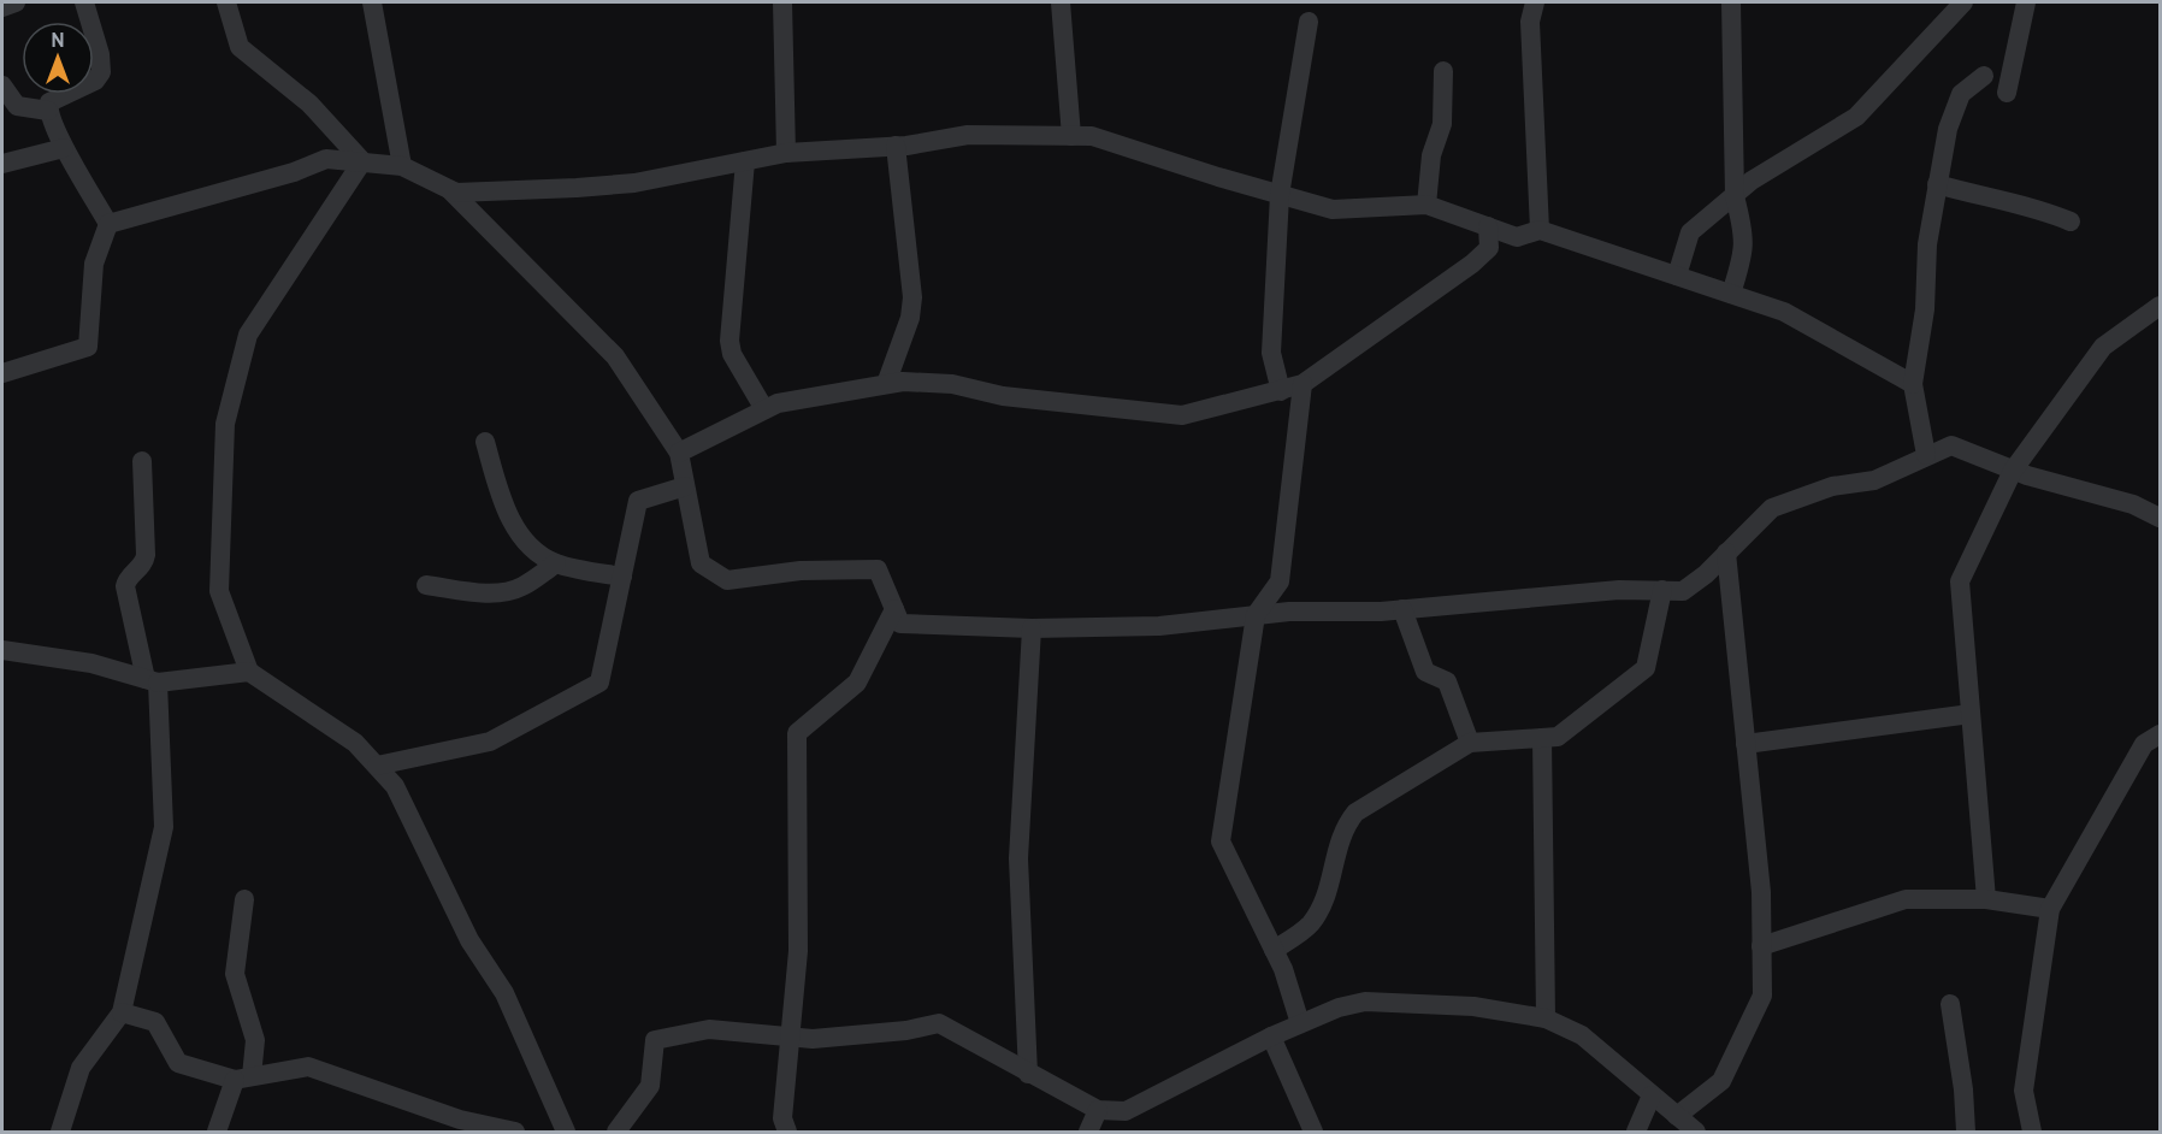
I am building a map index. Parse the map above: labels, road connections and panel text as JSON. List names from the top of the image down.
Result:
{
  "north": "top"
}
